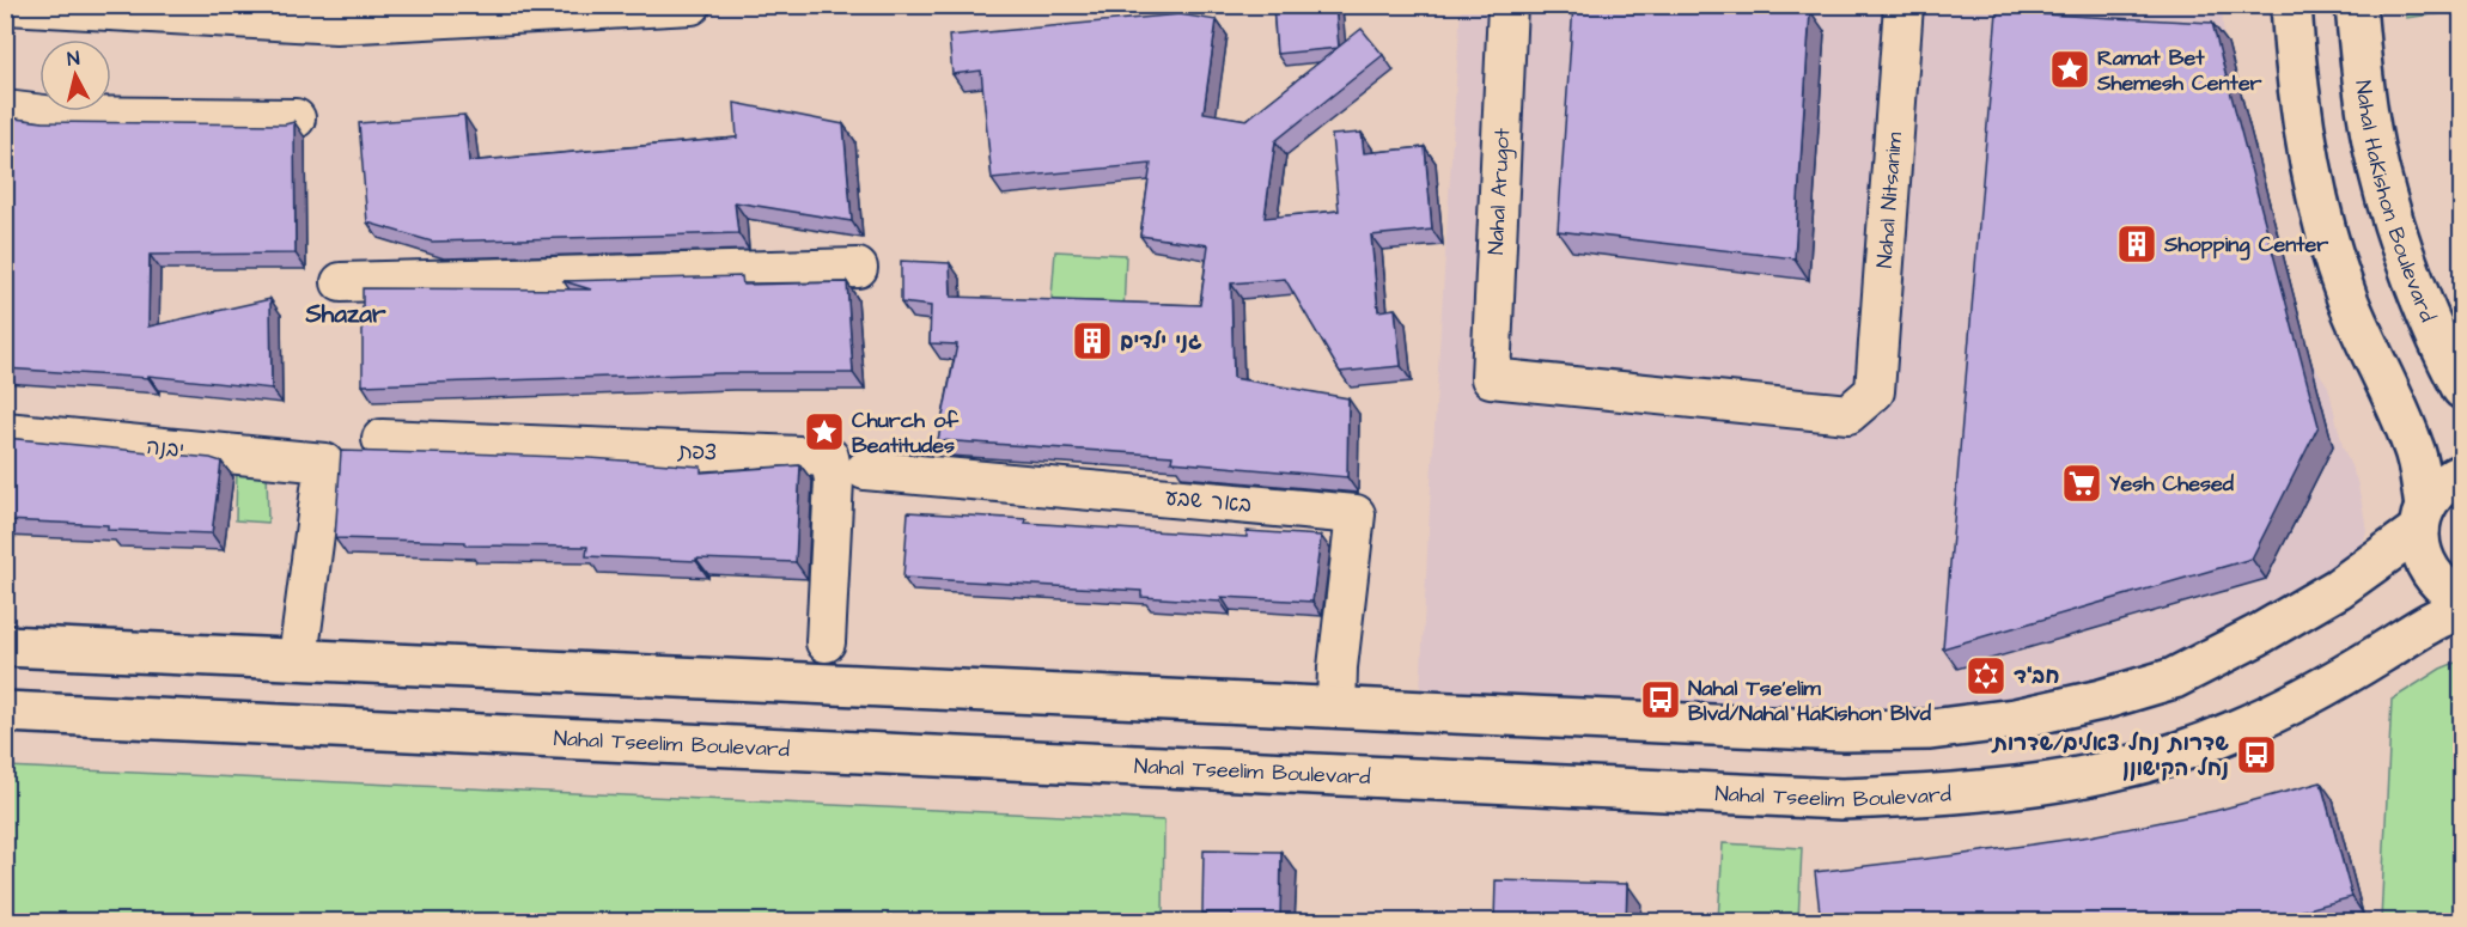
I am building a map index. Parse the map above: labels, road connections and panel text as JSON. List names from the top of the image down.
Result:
{
  "streets": {
    "main road": ["Nahal HaKishon Boulevard", "Nahal Tseelim Boulevard"],
    "street": [
      "Nahal Arugot",
      "Nahal Nitsanim",
      "יבנה",
      "צפת",
      "באר שבע"
    ]
  },
  "crossings": [
    ["Nahal Arugot", "Nahal Nitsanim"]
  ],
  "districts": ["Shazar"],
  "places": {
    "place": ["Ramat Bet Shemesh Center", "Church of Beatitudes"],
    "building": ["Shopping Center", "גני ילדים"],
    "supermarket": ["Yesh Chesed"],
    "synagogue": ["חב\"ד"],
    "bus stop": ["Nahal Tse'elim Blvd/Nahal HaKishon Blvd", "שדרות נחל צאלים/שדרות נחל הקישוןן"]
  },
  "north": "top"
}
